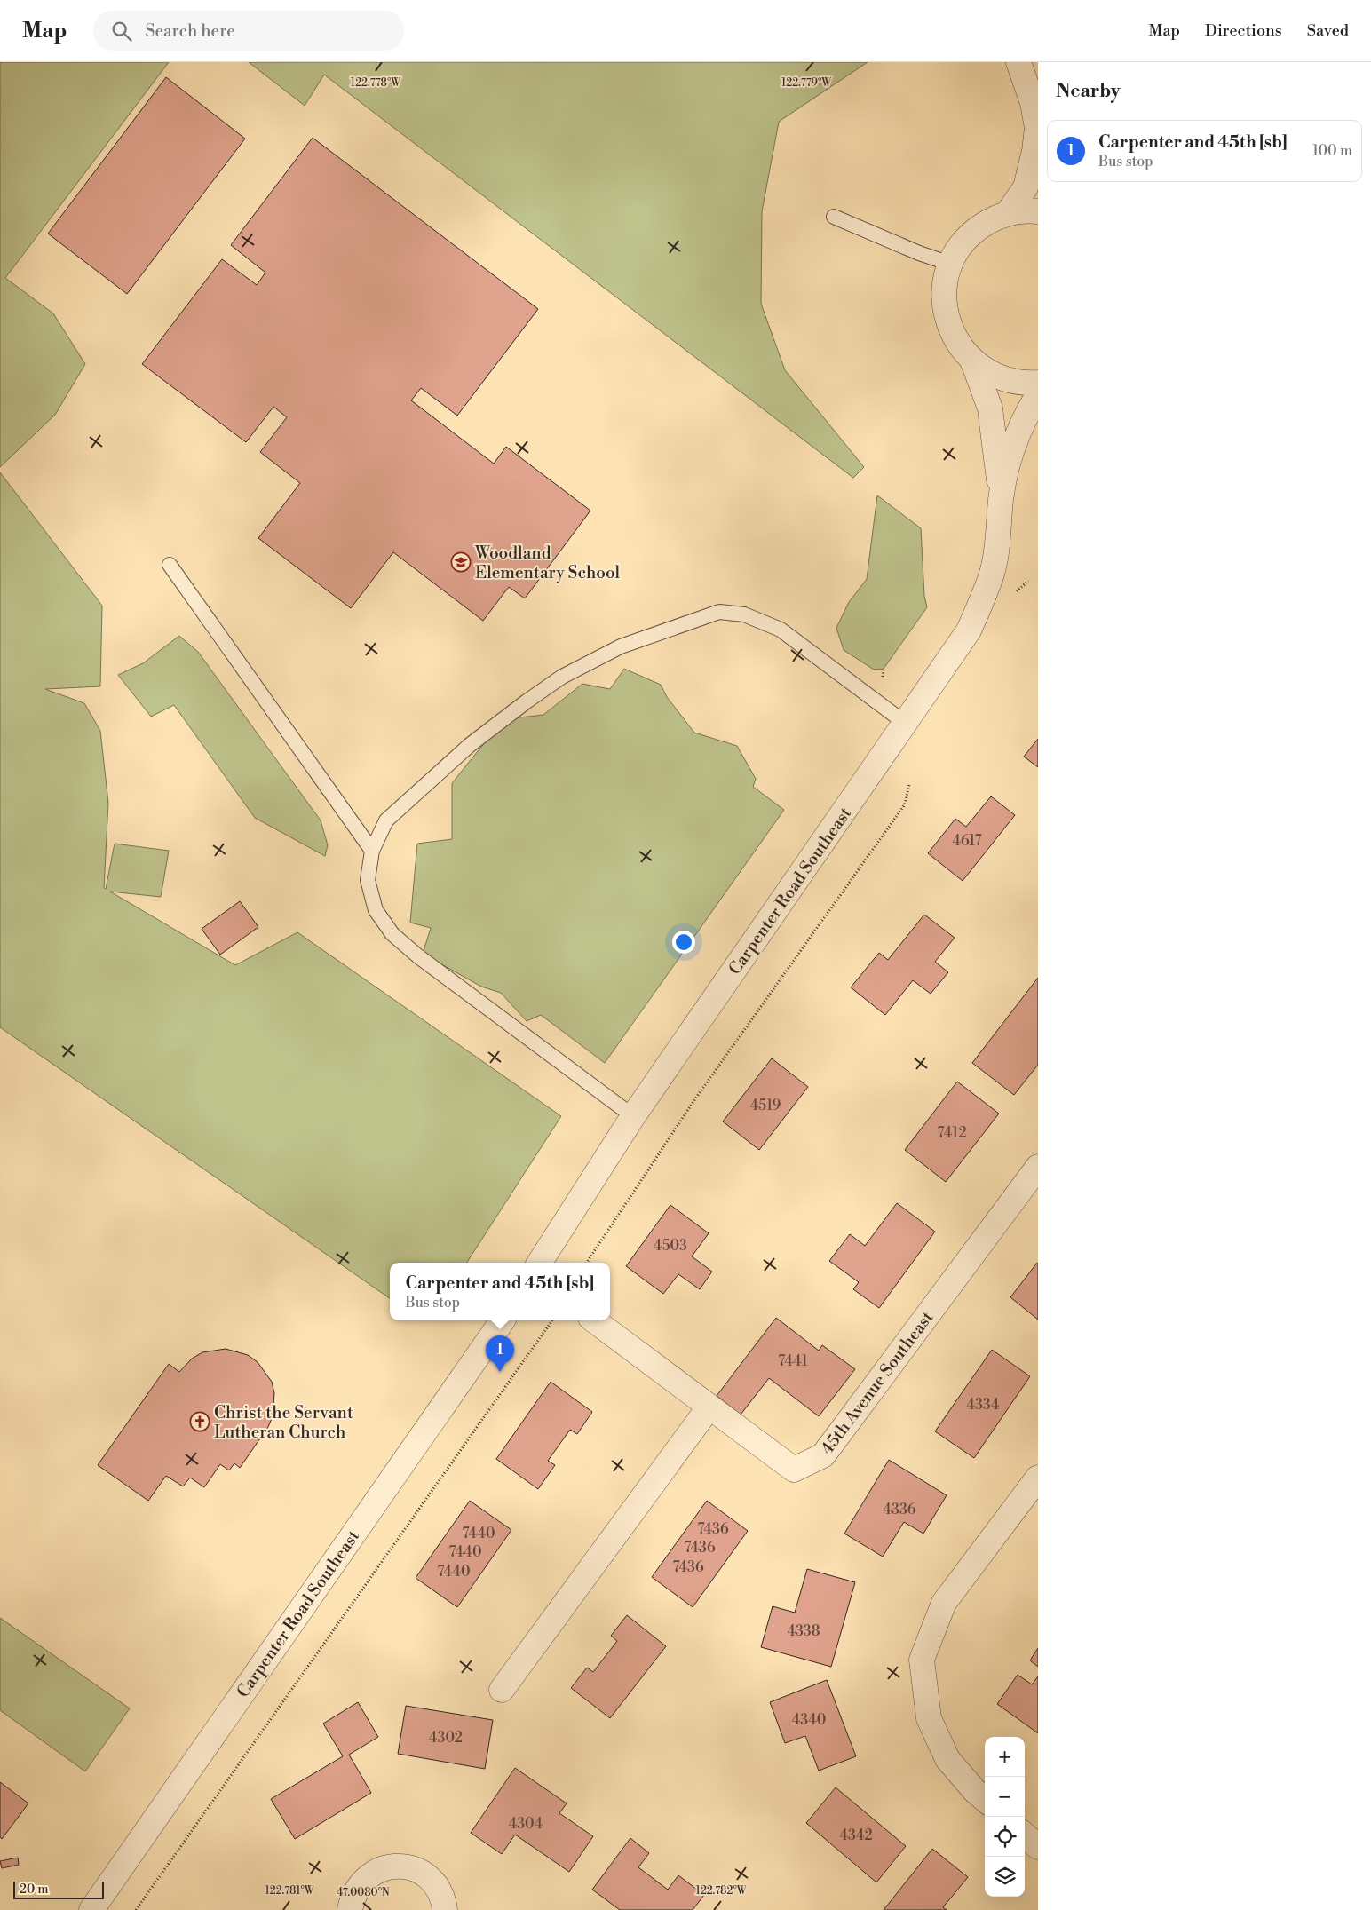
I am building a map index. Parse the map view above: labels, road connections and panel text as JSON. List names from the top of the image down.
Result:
{
  "streets": {
    "street": ["Carpenter Road Southeast", "45th Avenue Southeast"]
  },
  "places": {
    "school or university": ["Woodland Elementary School"],
    "church": ["Christ the Servant Lutheran Church"]
  },
  "house_numbers": [
    "4617",
    "4519",
    "7412",
    "4503",
    "7441",
    "4334",
    "4336",
    "7436",
    "7440",
    "7436",
    "7440",
    "7436",
    "7440",
    "4338",
    "4340",
    "4302",
    "4304",
    "4342"
  ],
  "scale_bar": "20 m",
  "page": {
    "header": "Map",
    "search": "Search here",
    "nav": ["Map", "Directions", "Saved"],
    "heading": "Nearby",
    "list": [
      {
        "mark": "1",
        "name": "Carpenter and 45th [sb]",
        "note": "Bus stop",
        "value": "100 m"
      }
    ],
    "popup": ["Carpenter and 45th [sb]", "Bus stop"],
    "pins": "1",
    "map_buttons": ["+", "−"],
    "scale": "20 m"
  },
  "coordinates": [
    "122.778°W",
    "122.779°W",
    "122.781°W",
    "122.782°W",
    "47.0080°N"
  ]
}
